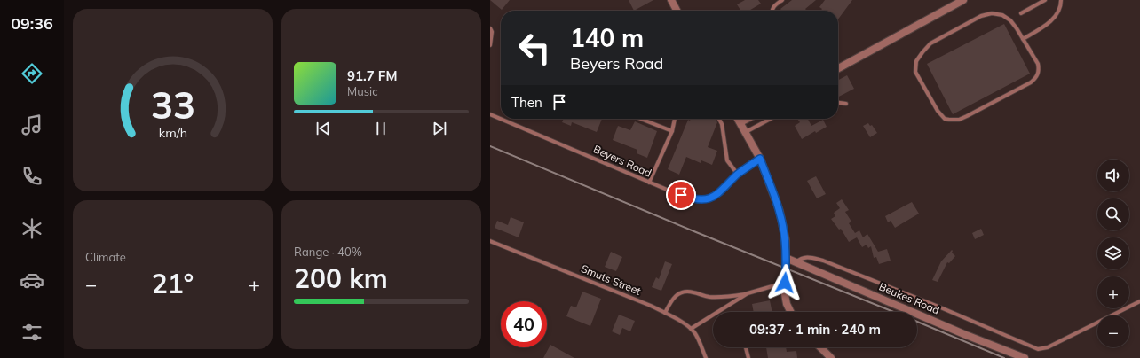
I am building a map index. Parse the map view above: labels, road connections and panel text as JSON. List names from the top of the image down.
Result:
{
  "streets": {
    "street": ["Beukes Road"],
    "lane": ["Beyers Road", "Smuts Street"]
  },
  "page": {
    "tabs": "09:36",
    "turn": ["140 m", "Beyers Road"],
    "song": ["91.7 FM", "Music"],
    "then": "Then",
    "map_buttons": ["+", "−"],
    "tile": [
      "Climate",
      ["Range · 40%", "200 km"]
    ],
    "heat": ["−", "21°", "+"],
    "limit": "40",
    "trip": "09:37 · 1 min · 240 m",
    "gauge": ["33", "km/h"]
  }
}
